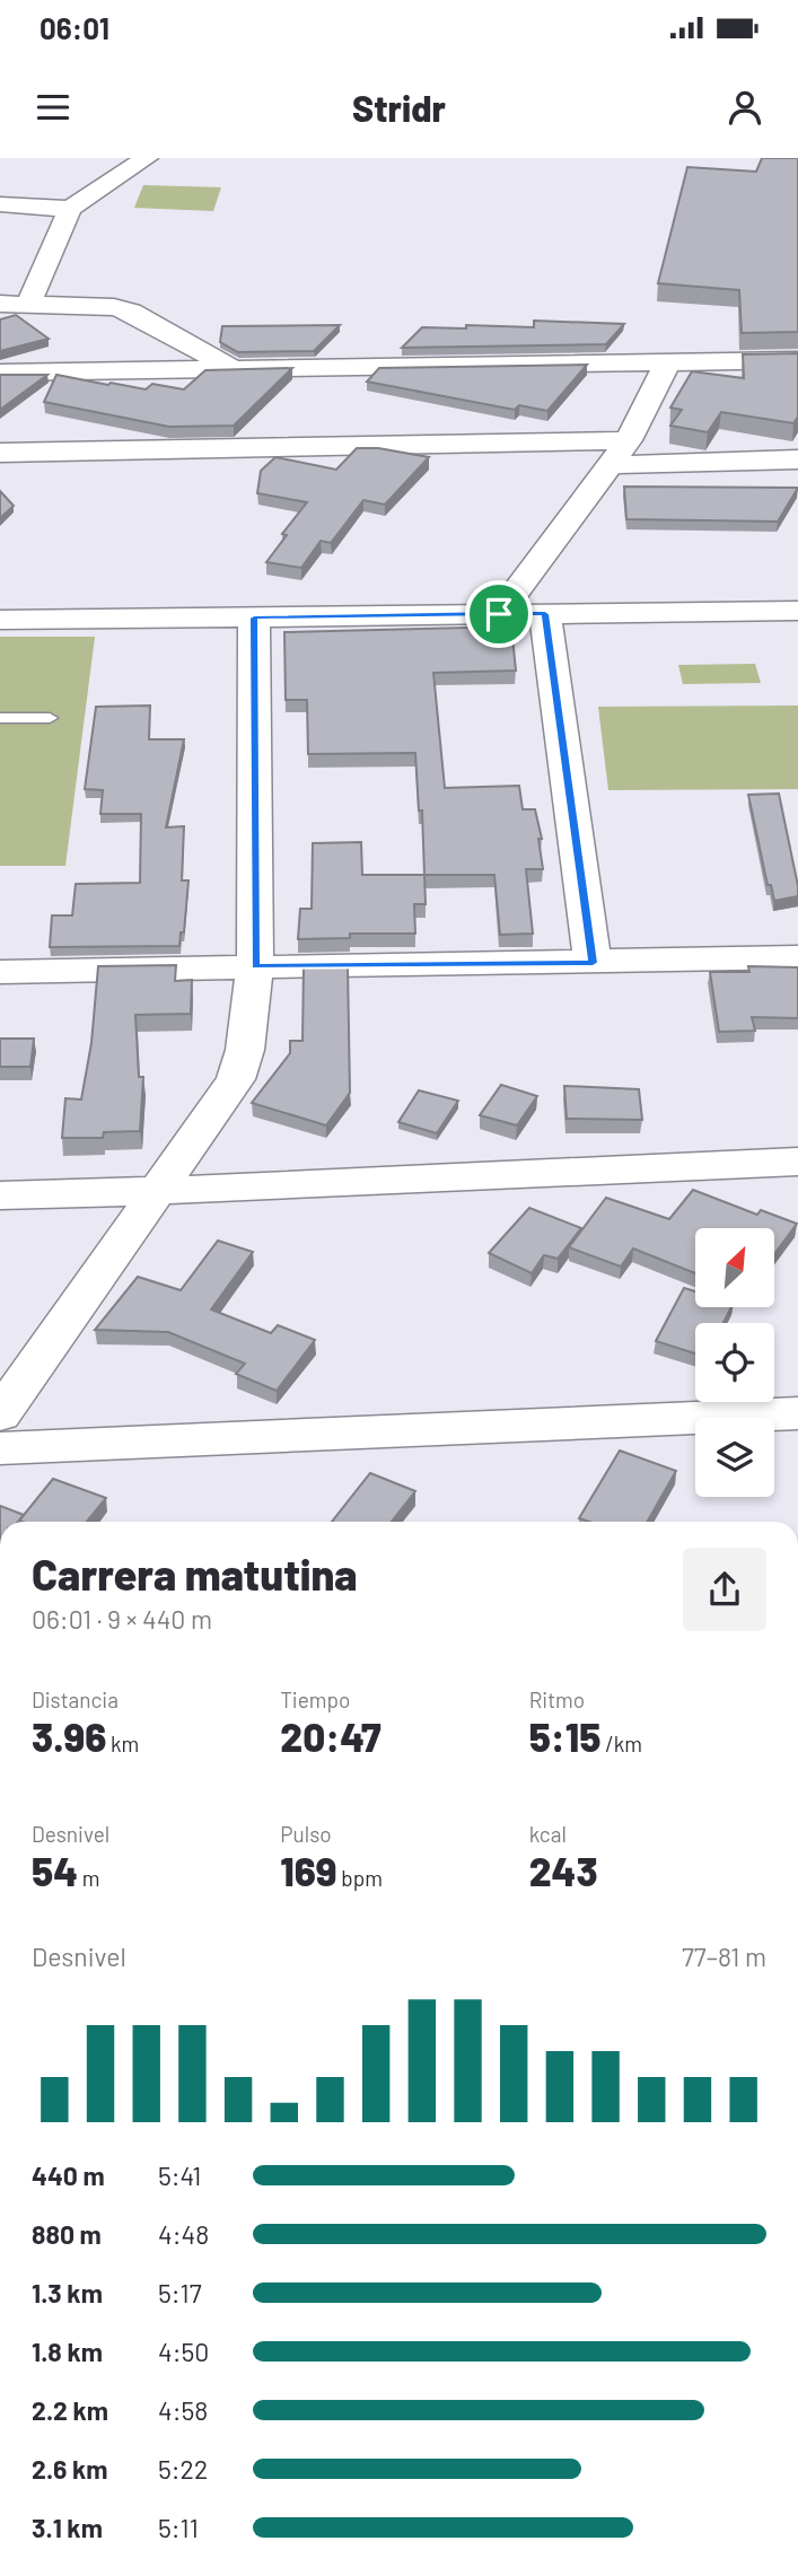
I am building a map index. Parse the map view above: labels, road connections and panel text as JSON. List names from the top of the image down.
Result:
{
  "north": "top right",
  "page": {
    "status": "06:01",
    "header": "Stridr",
    "heading": ["Carrera matutina", "06:01 · 9 × 440 m"],
    "stats": [
      ["Distancia", "3.96 km"],
      ["Tiempo", "20:47"],
      ["Ritmo", "5:15 /km"],
      ["Desnivel", "54 m"],
      ["Pulso", "169 bpm"],
      ["kcal", "243"]
    ],
    "chart": ["Desnivel", "77–81 m"],
    "list": [
      {
        "name": "440 m",
        "note": "5:41"
      },
      {
        "name": "880 m",
        "note": "4:48"
      },
      {
        "name": "1.3 km",
        "note": "5:17"
      },
      {
        "name": "1.8 km",
        "note": "4:50"
      },
      {
        "name": "2.2 km",
        "note": "4:58"
      },
      {
        "name": "2.6 km",
        "note": "5:22"
      },
      {
        "name": "3.1 km",
        "note": "5:11"
      }
    ]
  }
}
